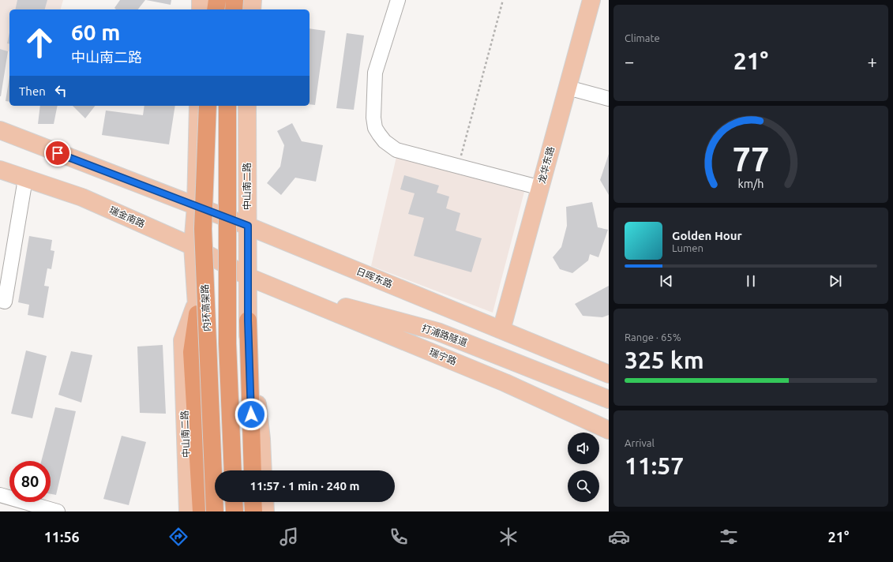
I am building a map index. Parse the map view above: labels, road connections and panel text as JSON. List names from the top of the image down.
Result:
{
  "streets": {
    "highway": ["内环高架路"],
    "main road": [
      "龙华东路",
      "中山南二路",
      "瑞金南路",
      "日晖东路",
      "打浦路隧道",
      "瑞宁路"
    ]
  },
  "crossings": [
    ["龙华东路", "日晖东路"],
    ["中山南二路", "瑞金南路"],
    ["中山南二路", "日晖东路"],
    ["打浦路隧道", "瑞宁路"]
  ],
  "page": {
    "tile": [
      "Climate",
      ["Range · 65%", "325 km"],
      ["Arrival", "11:57"]
    ],
    "turn": ["60 m", "中山南二路"],
    "heat": ["−", "21°", "+"],
    "then": "Then",
    "song": ["Golden Hour", "Lumen"],
    "limit": "80",
    "trip": "11:57 · 1 min · 240 m",
    "tabs": ["11:56", "21°"],
    "gauge": ["77", "km/h"]
  }
}
